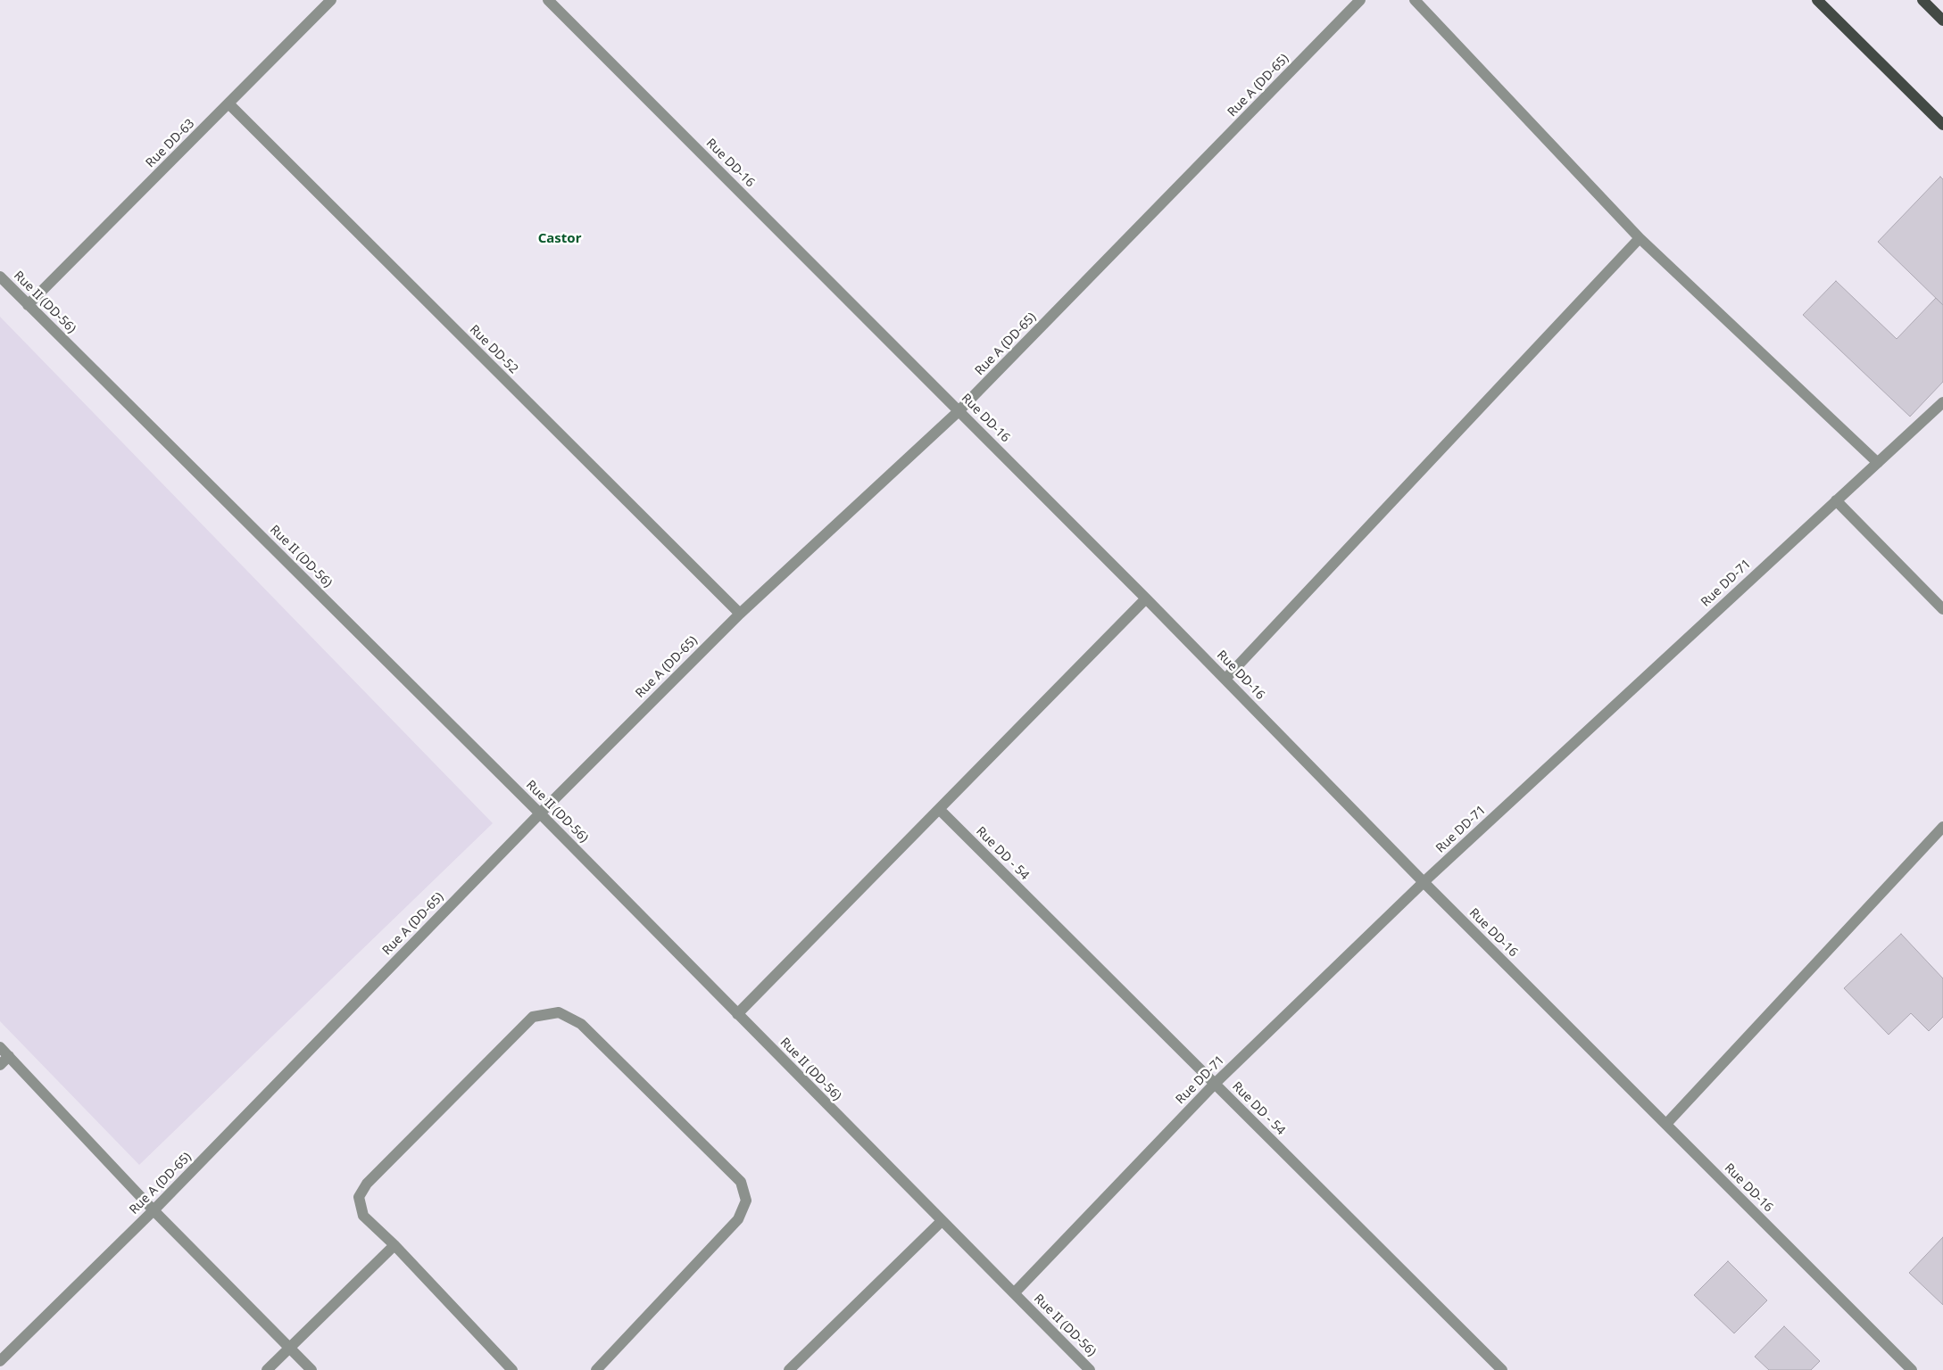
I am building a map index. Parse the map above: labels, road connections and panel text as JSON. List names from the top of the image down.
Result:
{
  "streets": {
    "street": [
      "Rue A (DD-65)",
      "Rue DD-63",
      "Rue DD-16",
      "Rue II (DD-56)",
      "Rue DD-52",
      "Rue DD-71",
      "Rue DD - 54"
    ]
  },
  "crossings": [
    ["Rue A (DD-65)", "Rue DD-16"],
    ["Rue A (DD-65)", "Rue II (DD-56)"],
    ["Rue A (DD-65)", "Rue DD-52"],
    ["Rue DD-63", "Rue II (DD-56)"],
    ["Rue DD-63", "Rue DD-52"],
    ["Rue DD-16", "Rue DD-71"],
    ["Rue II (DD-56)", "Rue DD-71"],
    ["Rue DD-71", "Rue DD - 54"]
  ],
  "districts": ["Castor"]
}
